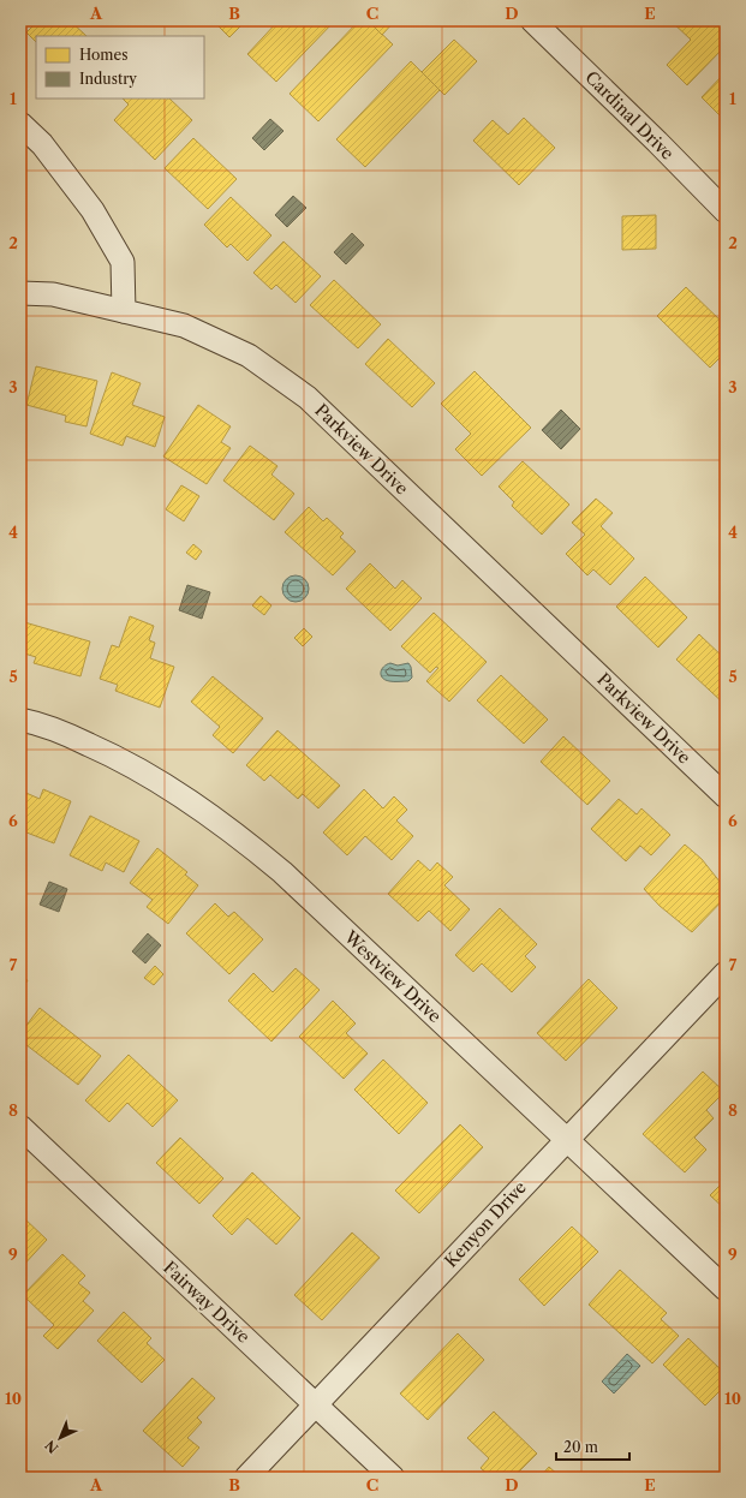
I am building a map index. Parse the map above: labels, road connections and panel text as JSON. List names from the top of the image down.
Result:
{
  "streets": {
    "street": [
      "Cardinal Drive",
      "Parkview Drive",
      "Westview Drive",
      "Kenyon Drive",
      "Fairway Drive"
    ]
  },
  "crossings": [
    ["Westview Drive", "Kenyon Drive"],
    ["Kenyon Drive", "Fairway Drive"]
  ],
  "legend": ["Homes", "Industry"],
  "scale_bar": "20 m",
  "north": "bottom left",
  "grid": {
    "columns": [
      "A",
      "B",
      "C",
      "D",
      "E"
    ],
    "rows": [
      "1",
      "2",
      "3",
      "4",
      "5",
      "6",
      "7",
      "8",
      "9",
      "10"
    ]
  }
}
